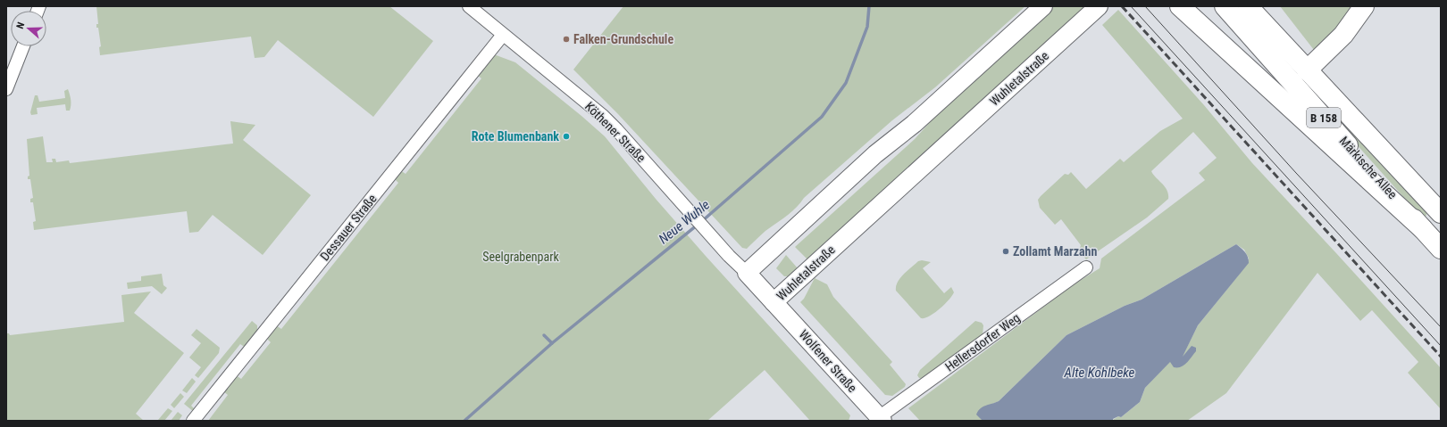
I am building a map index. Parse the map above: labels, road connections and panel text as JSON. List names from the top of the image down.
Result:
{
  "streets": {
    "main road": [
      "Wuhletalstraße",
      "B 158",
      "Märkische Allee",
      "Wolfener Straße"
    ],
    "street": ["Köthener Straße", "Dessauer Straße", "Hellersdorfer Weg"]
  },
  "crossings": [
    ["Wuhletalstraße", "Köthener Straße"],
    ["Wuhletalstraße", "Wolfener Straße"],
    ["Köthener Straße", "Dessauer Straße"],
    ["Hellersdorfer Weg", "Wolfener Straße"]
  ],
  "water": ["Neue Wuhle", "Alte Kohlbeke"],
  "parks": ["Seelgrabenpark"],
  "places": ["Falken-Grundschule", "Rote Blumenbank", "Zollamt Marzahn"],
  "north": "left"
}
